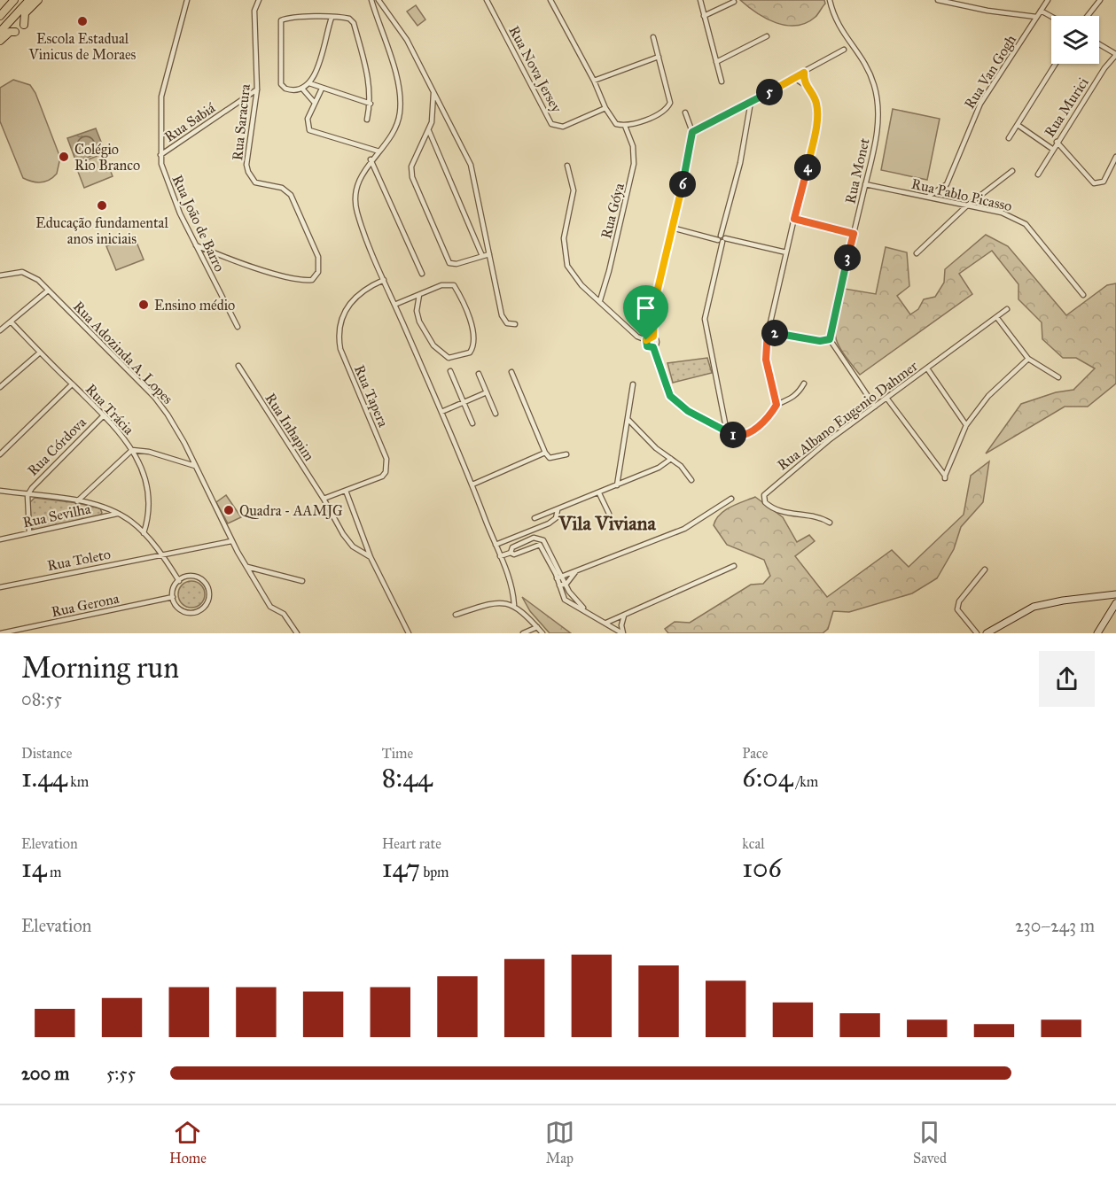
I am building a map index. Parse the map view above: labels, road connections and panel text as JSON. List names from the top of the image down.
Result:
{
  "streets": {
    "street": [
      "Rua Nova Jersey",
      "Rua Van Gogh",
      "Rua Murici",
      "Rua Sabiá",
      "Rua Saracura",
      "Rua Monet",
      "Rua Pablo Picasso",
      "Rua Góya",
      "Rua João de Barro",
      "Rua Adozinda A. Lopes",
      "Rua Tapera",
      "Rua Trácia",
      "Rua Albano Eugenio Dahmer",
      "Rua Inhapim",
      "Rua Córdova",
      "Rua Sevilha",
      "Rua Toleto",
      "Rua Gerona"
    ]
  },
  "crossings": [
    ["Rua Van Gogh", "Rua Pablo Picasso"],
    ["Rua Sabiá", "Rua Saracura"],
    ["Rua Sabiá", "Rua João de Barro"],
    ["Rua Saracura", "Rua João de Barro"],
    ["Rua Monet", "Rua Pablo Picasso"],
    ["Rua Adozinda A. Lopes", "Rua Toleto"],
    ["Rua Tapera", "Rua Inhapim"],
    ["Rua Trácia", "Rua Córdova"]
  ],
  "districts": ["Vila Viviana"],
  "places": [
    "Escola Estadual Vinicus de Moraes",
    "Colégio Rio Branco",
    "Educação fundamental anos iniciais",
    "Ensino médio",
    "Quadra - AAMJG"
  ],
  "page": {
    "pins": [
      "5",
      "4",
      "6",
      "3",
      "2",
      "1"
    ],
    "heading": ["Morning run", "08:55"],
    "stats": [
      ["Distance", "1.44 km"],
      ["Time", "8:44"],
      ["Pace", "6:04 /km"],
      ["Elevation", "14 m"],
      ["Heart rate", "147 bpm"],
      ["kcal", "106"]
    ],
    "chart": ["Elevation", "230–243 m"],
    "list": [
      {
        "name": "200 m",
        "note": "5:55"
      }
    ],
    "tabs": ["Home", "Map", "Saved"]
  }
}
